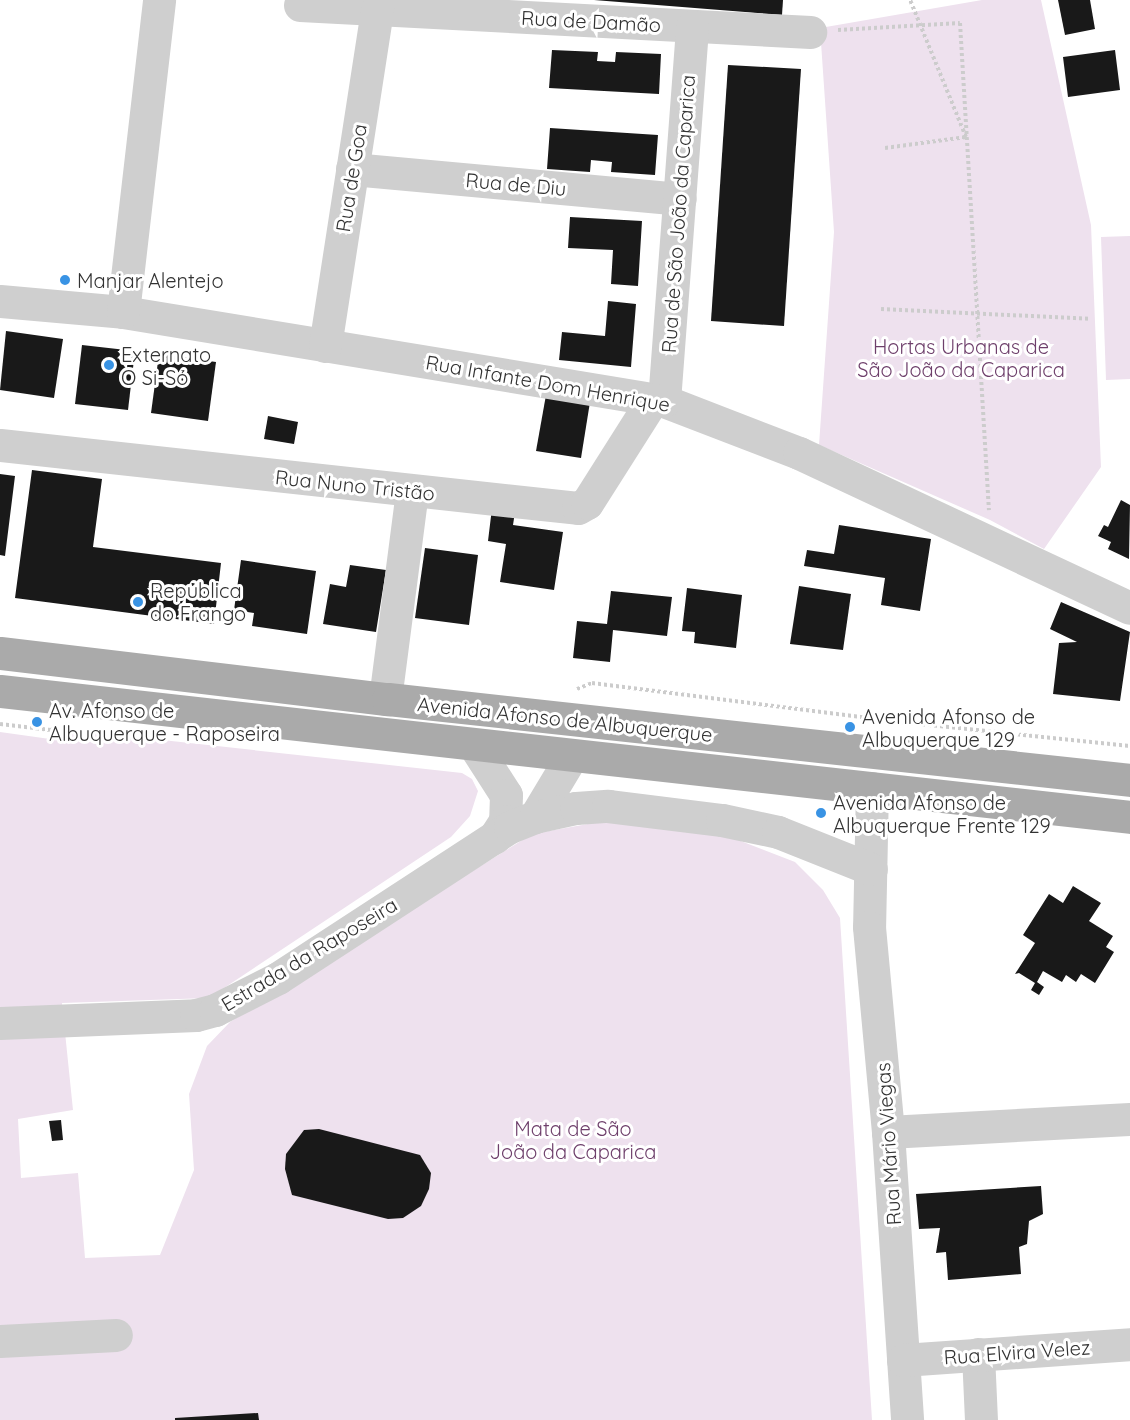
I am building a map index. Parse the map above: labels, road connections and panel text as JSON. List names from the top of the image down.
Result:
{
  "streets": {
    "main road": ["Avenida Afonso de Albuquerque"],
    "street": [
      "Rua de Damão",
      "Rua de Goa",
      "Rua de Diu",
      "Rua de São João da Caparica",
      "Rua Infante Dom Henrique",
      "Rua Nuno Tristão",
      "Estrada da Raposeira",
      "Rua Mário Viegas",
      "Rua Elvira Velez"
    ]
  },
  "crossings": [
    ["Rua de Damão", "Rua de Goa"],
    ["Rua de Damão", "Rua de São João da Caparica"],
    ["Rua de Goa", "Rua de Diu"],
    ["Rua de Goa", "Rua Infante Dom Henrique"],
    ["Rua de Diu", "Rua de São João da Caparica"],
    ["Rua de São João da Caparica", "Rua Infante Dom Henrique"],
    ["Rua de São João da Caparica", "Rua Nuno Tristão"],
    ["Rua Infante Dom Henrique", "Rua Nuno Tristão"],
    ["Avenida Afonso de Albuquerque", "Rua Mário Viegas"],
    ["Rua Mário Viegas", "Rua Elvira Velez"]
  ],
  "parks": ["Hortas Urbanas de São João da Caparica", "Mata de São João da Caparica"],
  "places": [
    "Manjar Alentejo",
    "Externato O Si-Só",
    "República do Frango",
    "Av. Afonso de Albuquerque - Raposeira",
    "Avenida Afonso de Albuquerque 129",
    "Avenida Afonso de Albuquerque Frente 129"
  ]
}
